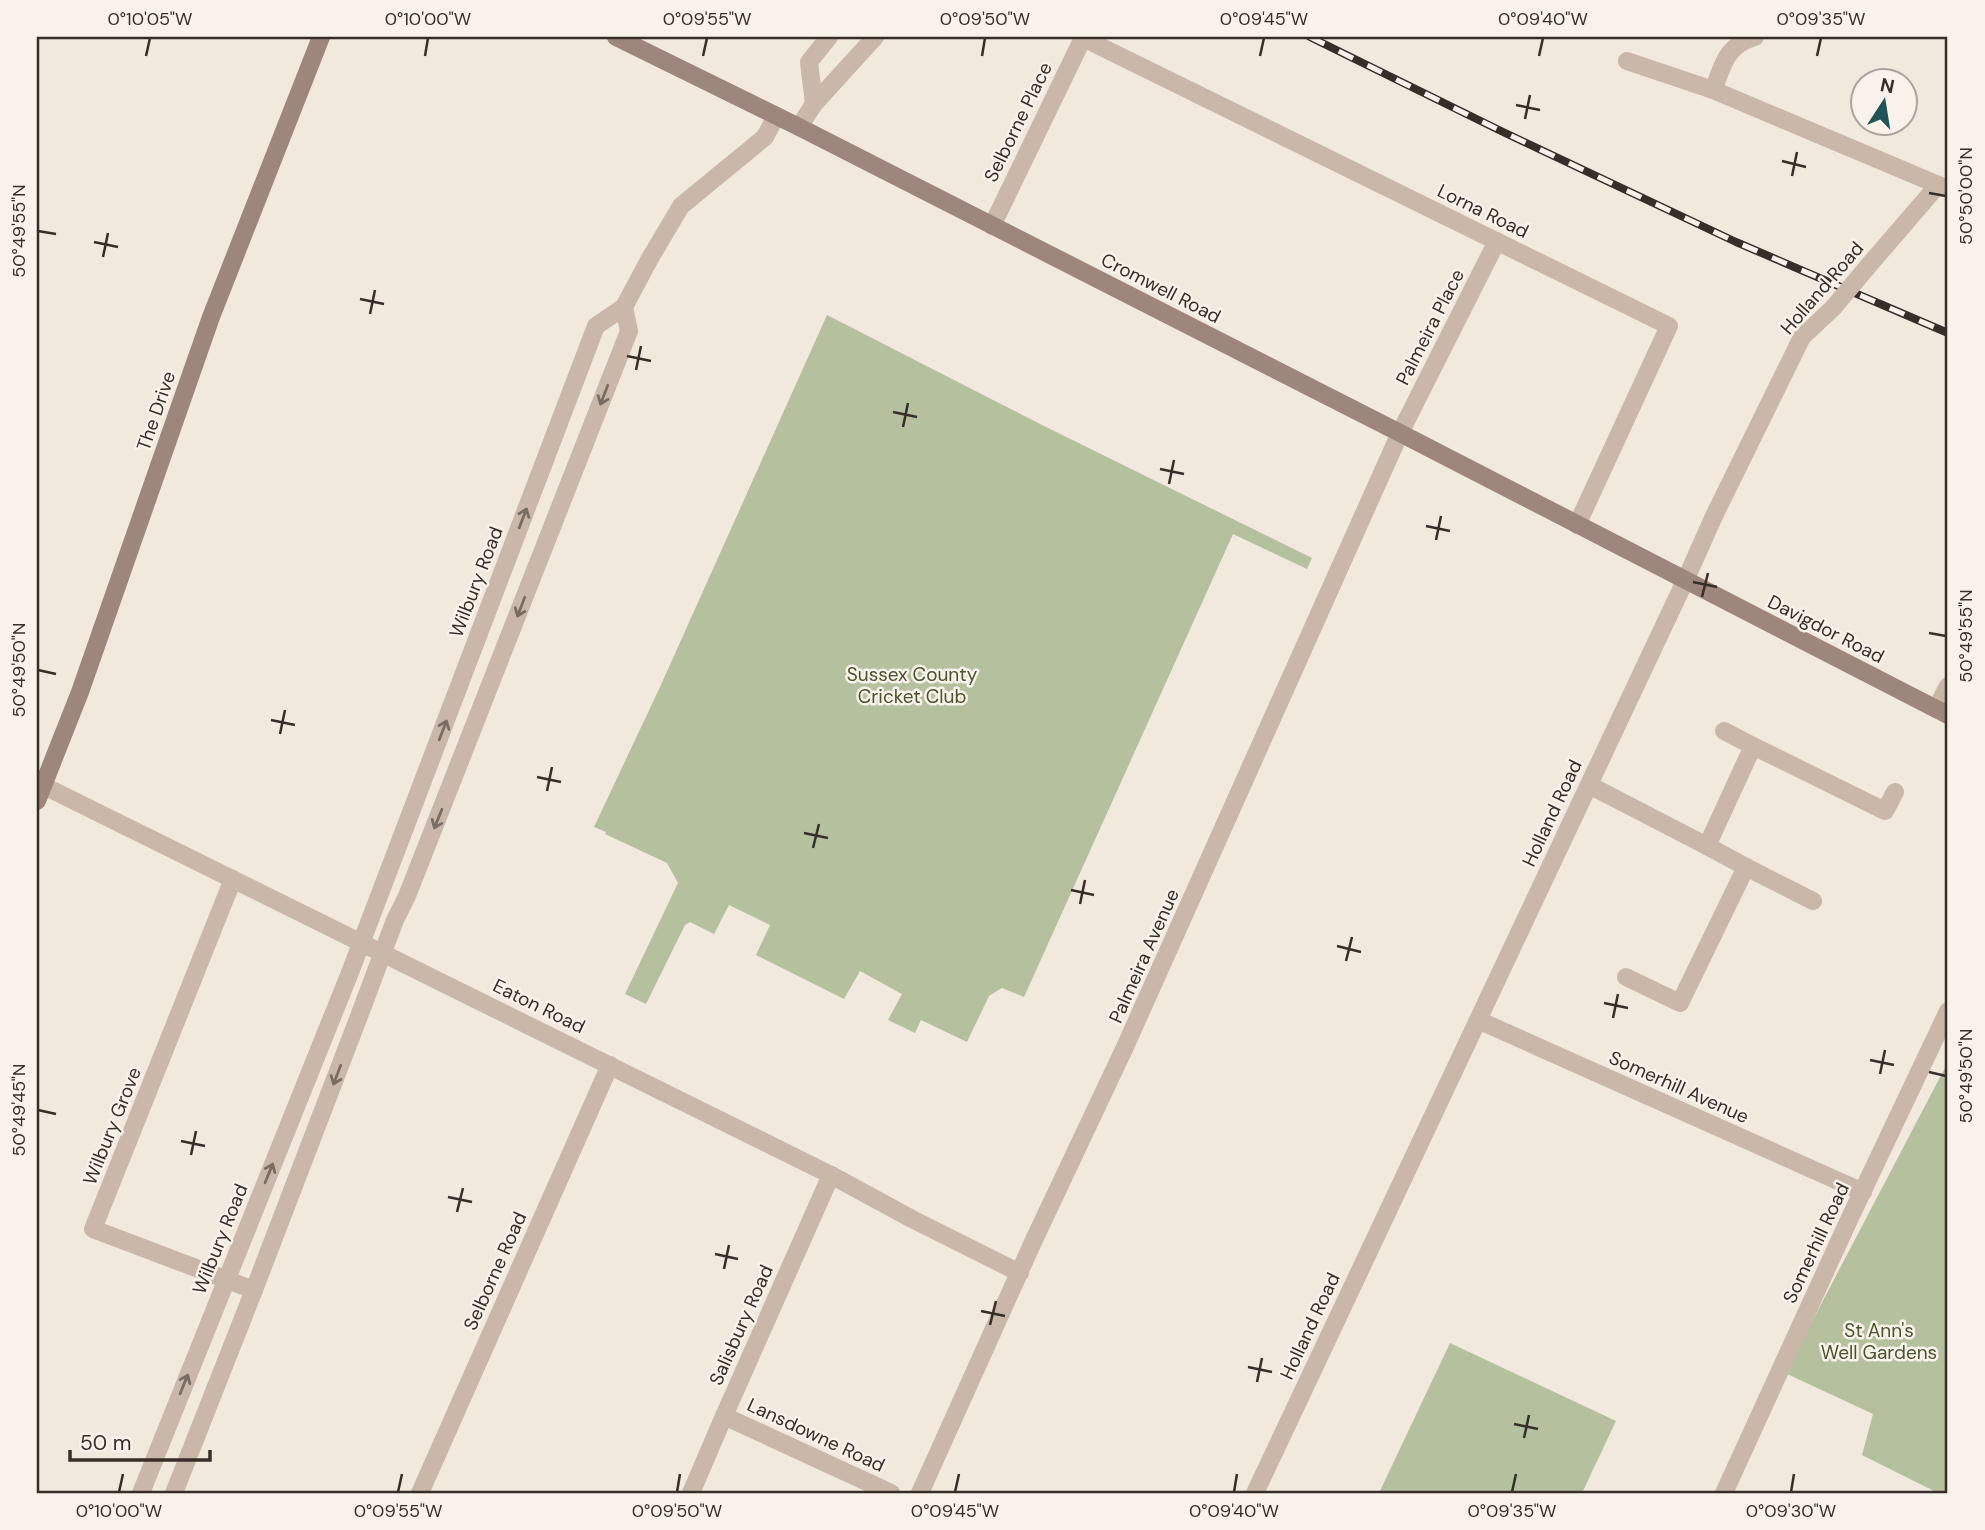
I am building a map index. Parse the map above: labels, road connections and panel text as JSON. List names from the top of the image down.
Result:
{
  "streets": {
    "main road": ["Cromwell Road", "The Drive", "Davigdor Road"],
    "street": [
      "Selborne Place",
      "Lorna Road",
      "Holland Road",
      "Palmeira Place",
      "Wilbury Road",
      "Palmeira Avenue",
      "Eaton Road",
      "Somerhill Avenue",
      "Wilbury Grove",
      "Somerhill Road",
      "Selborne Road",
      "Salisbury Road",
      "Lansdowne Road"
    ]
  },
  "crossings": [
    ["Selborne Place", "Lorna Road"],
    ["Selborne Place", "Cromwell Road"],
    ["Lorna Road", "Cromwell Road"],
    ["Lorna Road", "Palmeira Place"],
    ["Cromwell Road", "Holland Road"],
    ["Cromwell Road", "Palmeira Place"],
    ["Cromwell Road", "Wilbury Road"],
    ["Cromwell Road", "Davigdor Road"],
    ["Cromwell Road", "Palmeira Avenue"],
    ["Holland Road", "Davigdor Road"],
    ["Holland Road", "Somerhill Avenue"],
    ["Palmeira Place", "Palmeira Avenue"],
    ["The Drive", "Eaton Road"],
    ["Wilbury Road", "Eaton Road"],
    ["Wilbury Road", "Wilbury Grove"],
    ["Palmeira Avenue", "Eaton Road"],
    ["Eaton Road", "Wilbury Grove"],
    ["Eaton Road", "Selborne Road"],
    ["Eaton Road", "Salisbury Road"],
    ["Somerhill Avenue", "Somerhill Road"],
    ["Salisbury Road", "Lansdowne Road"]
  ],
  "parks": ["Sussex County Cricket Club", "St Ann's Well Gardens"],
  "scale_bar": "50 m",
  "north": "top",
  "coordinates": [
    "0°10'05\"W",
    "0°10'00\"W",
    "0°09'55\"W",
    "0°09'50\"W",
    "0°09'45\"W",
    "0°09'40\"W",
    "0°09'35\"W",
    "50°50'00\"N",
    "50°49'55\"N",
    "50°49'50\"N",
    "50°49'45\"N",
    "0°09'30\"W"
  ]
}
